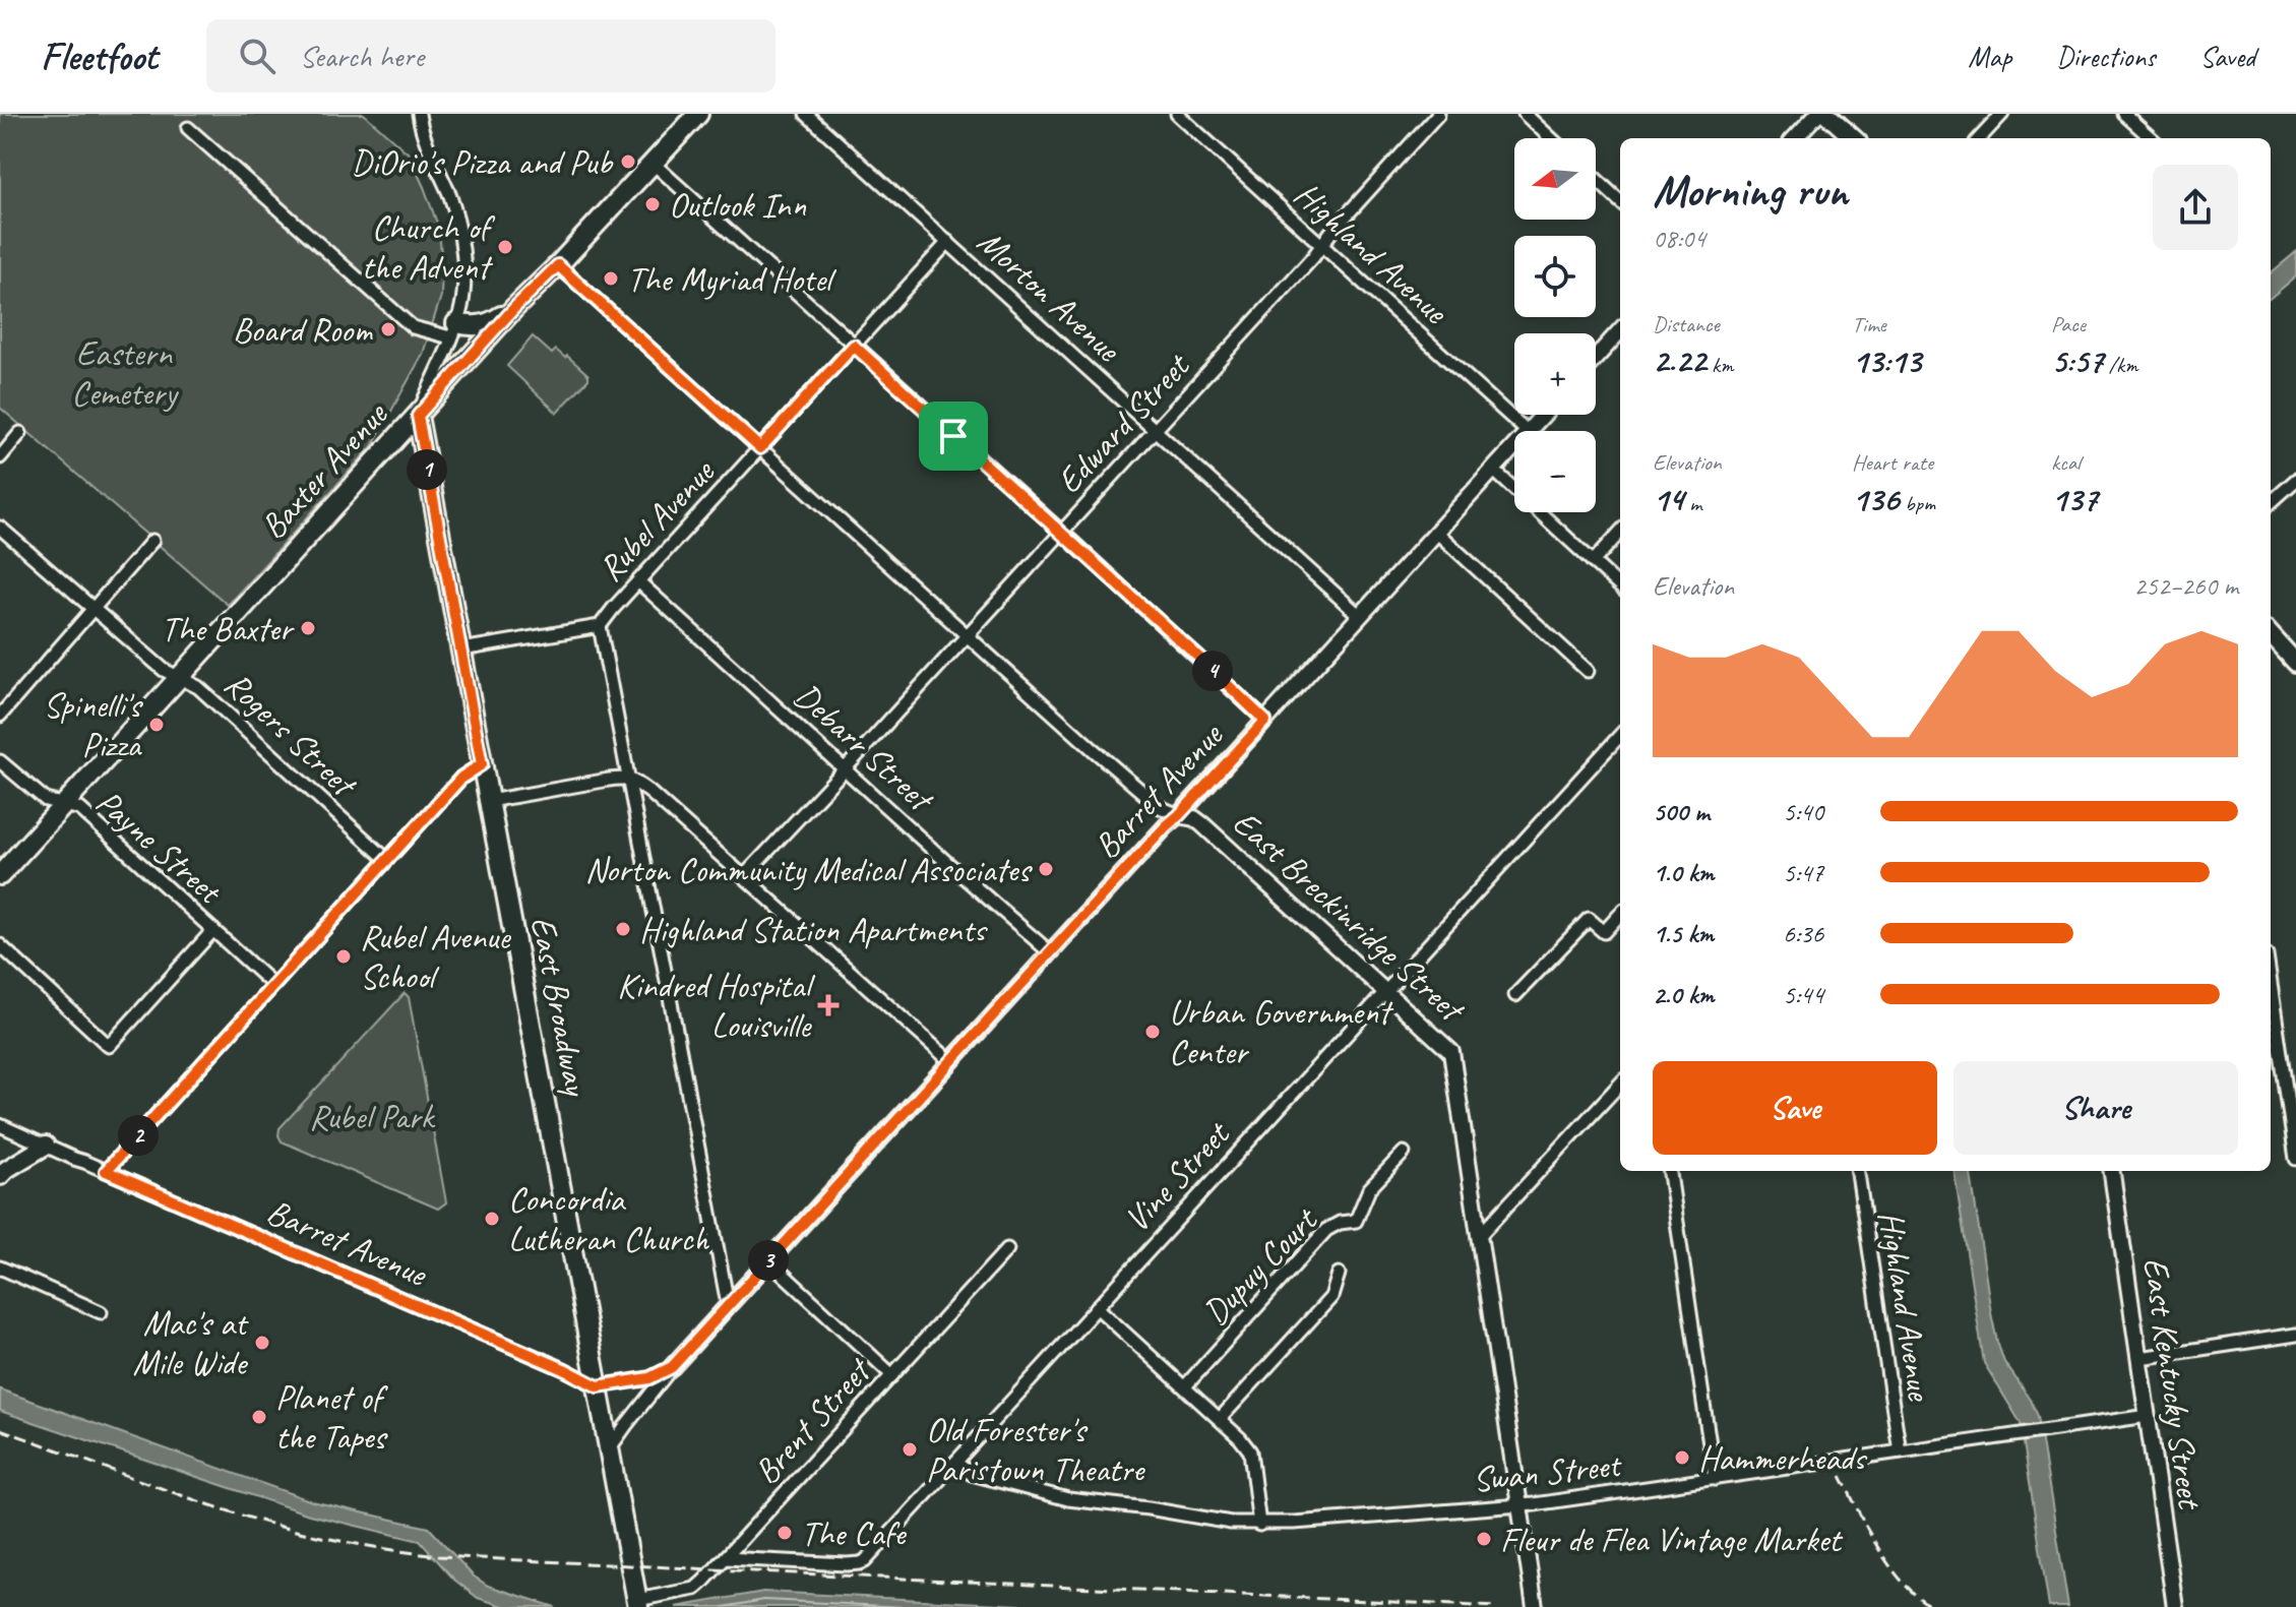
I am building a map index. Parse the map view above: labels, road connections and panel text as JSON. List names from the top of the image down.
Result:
{
  "streets": {
    "main road": ["Baxter Avenue", "East Broadway"],
    "street": [
      "Highland Avenue",
      "Morton Avenue",
      "Edward Street",
      "Rubel Avenue",
      "Rogers Street",
      "Debarr Street",
      "Barret Avenue",
      "Payne Street",
      "East Breckinridge Street",
      "Vine Street",
      "Dupuy Court",
      "East Kentucky Street",
      "Brent Street",
      "Swan Street"
    ]
  },
  "crossings": [
    ["Highland Avenue", "Edward Street"],
    ["Highland Avenue", "Swan Street"],
    ["Morton Avenue", "Edward Street"],
    ["Morton Avenue", "Rubel Avenue"],
    ["Morton Avenue", "Barret Avenue"],
    ["Edward Street", "Debarr Street"],
    ["Edward Street", "East Breckinridge Street"],
    ["Baxter Avenue", "Rogers Street"],
    ["Baxter Avenue", "Payne Street"],
    ["Baxter Avenue", "East Breckinridge Street"],
    ["Baxter Avenue", "East Broadway"],
    ["Rubel Avenue", "Debarr Street"],
    ["Rubel Avenue", "East Breckinridge Street"],
    ["Rubel Avenue", "East Broadway"],
    ["Debarr Street", "Barret Avenue"],
    ["Barret Avenue", "East Breckinridge Street"],
    ["Barret Avenue", "East Broadway"],
    ["East Breckinridge Street", "Vine Street"],
    ["East Breckinridge Street", "Swan Street"],
    ["East Broadway", "Brent Street"],
    ["Vine Street", "Brent Street"],
    ["Vine Street", "Swan Street"],
    ["East Kentucky Street", "Swan Street"]
  ],
  "parks": ["Eastern Cemetery", "Rubel Park"],
  "places": {
    "other": [
      "DiOrio's Pizza and Pub",
      "Outlook Inn",
      "Church of the Advent",
      "The Myriad Hotel",
      "Board Room",
      "The Baxter",
      "Spinelli's Pizza",
      "Norton Community Medical Associates",
      "Highland Station Apartments",
      "Rubel Avenue School",
      "Urban Government Center",
      "Concordia Lutheran Church",
      "Mac's at Mile Wide",
      "Planet of the Tapes",
      "Old Forester's Paristown Theatre",
      "Hammerheads",
      "The Cafe",
      "Fleur de Flea Vintage Market"
    ],
    "health": ["Kindred Hospital Louisville"]
  },
  "north": "left",
  "page": {
    "header": "Fleetfoot",
    "search": "Search here",
    "nav": ["Map", "Directions", "Saved"],
    "map_buttons": ["+", "−"],
    "heading": ["Morning run", "08:04"],
    "stats": [
      ["Distance", "2.22 km"],
      ["Time", "13:13"],
      ["Pace", "5:57 /km"],
      ["Elevation", "14 m"],
      ["Heart rate", "136 bpm"],
      ["kcal", "137"]
    ],
    "pins": [
      "1",
      "4",
      "2",
      "3"
    ],
    "chart": ["Elevation", "252–260 m"],
    "list": [
      {
        "name": "500 m",
        "note": "5:40"
      },
      {
        "name": "1.0 km",
        "note": "5:47"
      },
      {
        "name": "1.5 km",
        "note": "6:36"
      },
      {
        "name": "2.0 km",
        "note": "5:44"
      }
    ],
    "buttons": ["Save", "Share"]
  }
}
